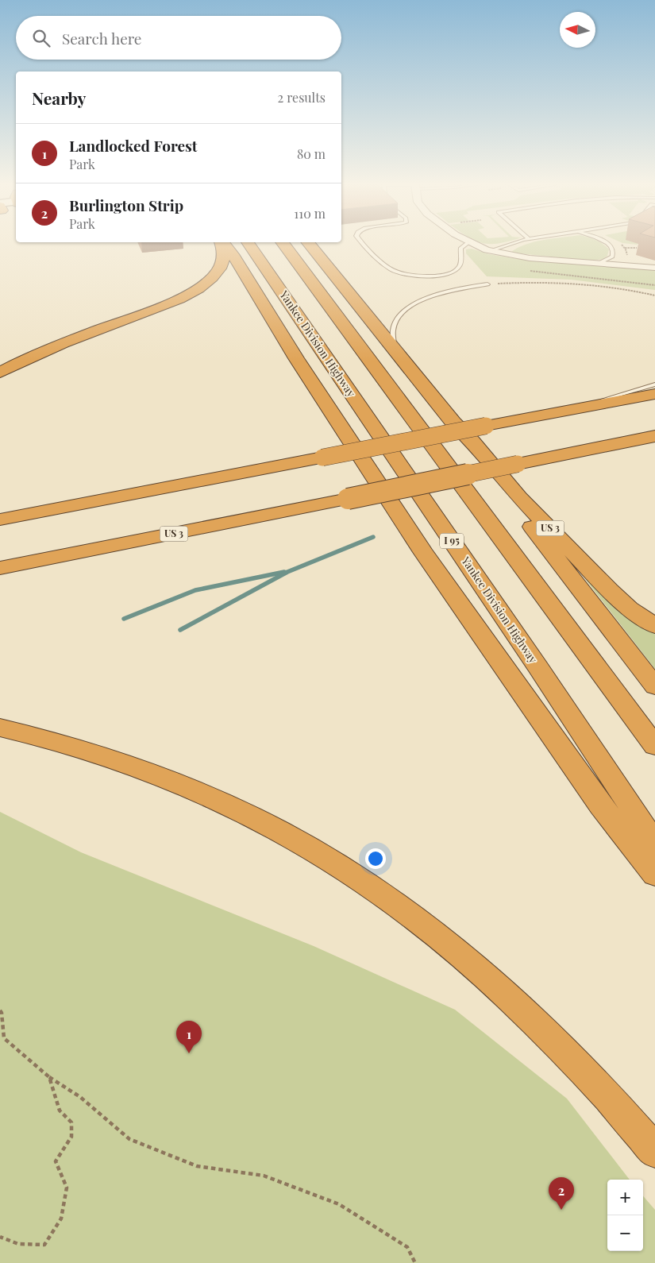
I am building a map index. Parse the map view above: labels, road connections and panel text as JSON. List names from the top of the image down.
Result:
{
  "streets": {
    "highway": ["Yankee Division Highway", "US 3", "I 95"]
  },
  "north": "left",
  "page": {
    "search": "Search here",
    "heading": ["Nearby", "2 results"],
    "list": [
      {
        "mark": "1",
        "name": "Landlocked Forest",
        "note": "Park",
        "value": "80 m"
      },
      {
        "mark": "2",
        "name": "Burlington Strip",
        "note": "Park",
        "value": "110 m"
      }
    ],
    "pins": ["1", "2"],
    "map_buttons": ["+", "−"]
  }
}
